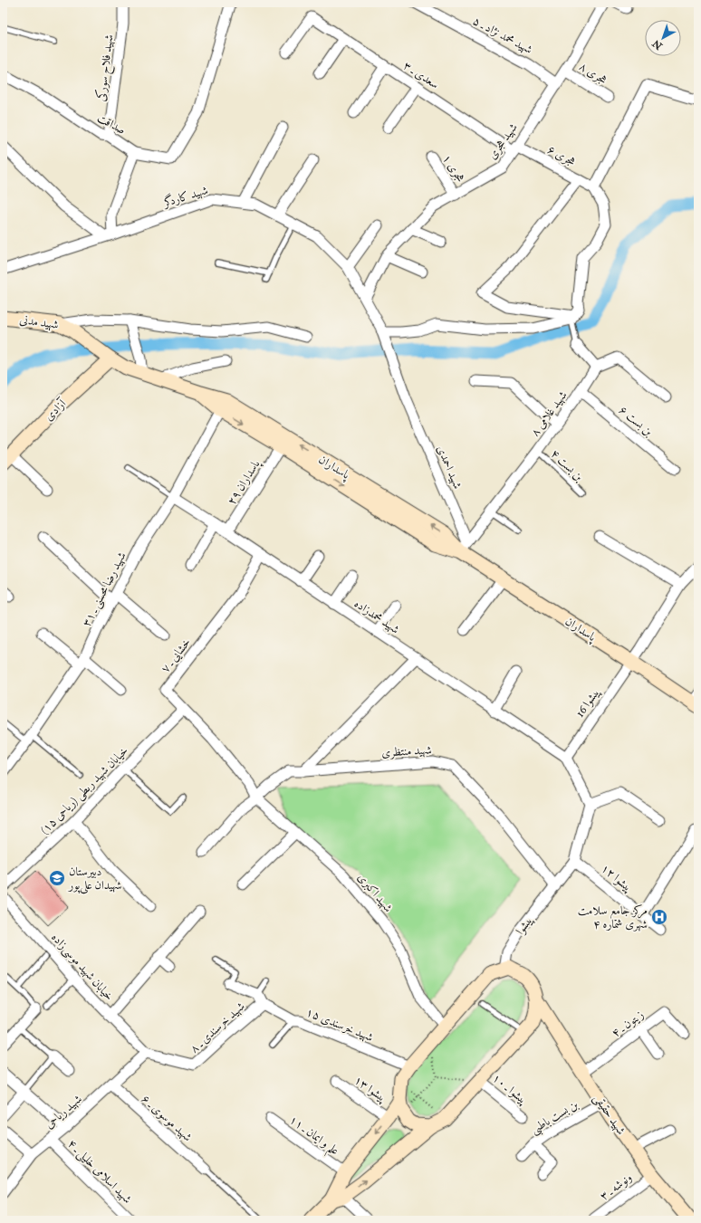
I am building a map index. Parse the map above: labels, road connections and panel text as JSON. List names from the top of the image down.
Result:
{
  "streets": {
    "street": [
      "شهید محمد نژاد ـ ۵",
      "شهید فلاح سورکی",
      "هجری ۸",
      "سعدی ـ ۳",
      "صداقت",
      "شهید هجری",
      "هجری ۶",
      "هجری ۱",
      "شهید کاردگر",
      "شهید مدنی",
      "آزادی",
      "۸ شهید غلامی",
      "بن بست ۶",
      "پاسداران",
      "شهید احمدی",
      "پاسداران ۲۹",
      "شهید رضا محسنی ـ ۳۱",
      "شهید محمدزاده",
      "خشایی ـ ۷",
      "پیشوا 16",
      "شهید منتظری",
      "خیابان شهید ربطی (ریاحی ۱۵)",
      "پیشوا ۱۲",
      "شهید اکبری",
      "پیشوا",
      "خیابان شهید موسی‌زاده",
      "زیتون ـ ۴",
      "شهید خرسندی ۱۵",
      "شهید خرسندی ـ ۸",
      "پیشوا ۱۳",
      "پیشوا ـ ۱۰",
      "شهید ریاحی",
      "شهید حقیقی",
      "بن بست باطبی",
      "شهید موسوی ـ ۶",
      "علم و ایمان ـ ۱۱",
      "شهید اسلامی خلیلی ـ ۴",
      "ونوشه ـ ۳"
    ],
    "lane": ["بن بست ۴"]
  },
  "crossings": [
    ["شهید محمد نژاد ـ ۵", "شهید هجری"],
    ["شهید فلاح سورکی", "صداقت"],
    ["هجری ۸", "شهید هجری"],
    ["سعدی ـ ۳", "شهید هجری"],
    ["سعدی ـ ۳", "هجری ۶"],
    ["شهید هجری", "هجری ۶"],
    ["شهید هجری", "هجری ۱"],
    ["شهید هجری", "شهید کاردگر"],
    ["شهید کاردگر", "شهید احمدی"],
    ["شهید مدنی", "آزادی"],
    ["شهید مدنی", "پاسداران"],
    ["آزادی", "پاسداران"],
    ["۸ شهید غلامی", "بن بست ۶"],
    ["۸ شهید غلامی", "بن بست ۴"],
    ["۸ شهید غلامی", "پاسداران"],
    ["۸ شهید غلامی", "شهید احمدی"],
    ["پاسداران", "شهید احمدی"],
    ["پاسداران", "پاسداران ۲۹"],
    ["پاسداران", "شهید رضا محسنی ـ ۳۱"],
    ["پاسداران", "پیشوا 16"],
    ["پاسداران ۲۹", "شهید محمدزاده"],
    ["شهید رضا محسنی ـ ۳۱", "شهید محمدزاده"],
    ["شهید محمدزاده", "خشایی ـ ۷"],
    ["شهید محمدزاده", "پیشوا 16"],
    ["خشایی ـ ۷", "شهید منتظری"],
    ["خشایی ـ ۷", "خیابان شهید ربطی (ریاحی ۱۵)"],
    ["خشایی ـ ۷", "شهید اکبری"],
    ["شهید منتظری", "شهید اکبری"],
    ["شهید منتظری", "پیشوا"],
    ["خیابان شهید ربطی (ریاحی ۱۵)", "خیابان شهید موسی‌زاده"],
    ["پیشوا ۱۲", "پیشوا"],
    ["پیشوا", "شهید حقیقی"],
    ["خیابان شهید موسی‌زاده", "شهید خرسندی ـ ۸"],
    ["خیابان شهید موسی‌زاده", "شهید ریاحی"],
    ["زیتون ـ ۴", "شهید حقیقی"],
    ["شهید خرسندی ۱۵", "شهید خرسندی ـ ۸"],
    ["شهید خرسندی ـ ۸", "شهید ریاحی"],
    ["شهید ریاحی", "شهید موسوی ـ ۶"],
    ["شهید ریاحی", "شهید اسلامی خلیلی ـ ۴"],
    ["شهید حقیقی", "بن بست باطبی"],
    ["شهید حقیقی", "ونوشه ـ ۳"]
  ],
  "places": {
    "school or university": ["دبیرستان شهیدان علی‌پور"],
    "hospital": ["مرکز جامع سلامت شهری شماره ۴"]
  },
  "north": "bottom left"
}
